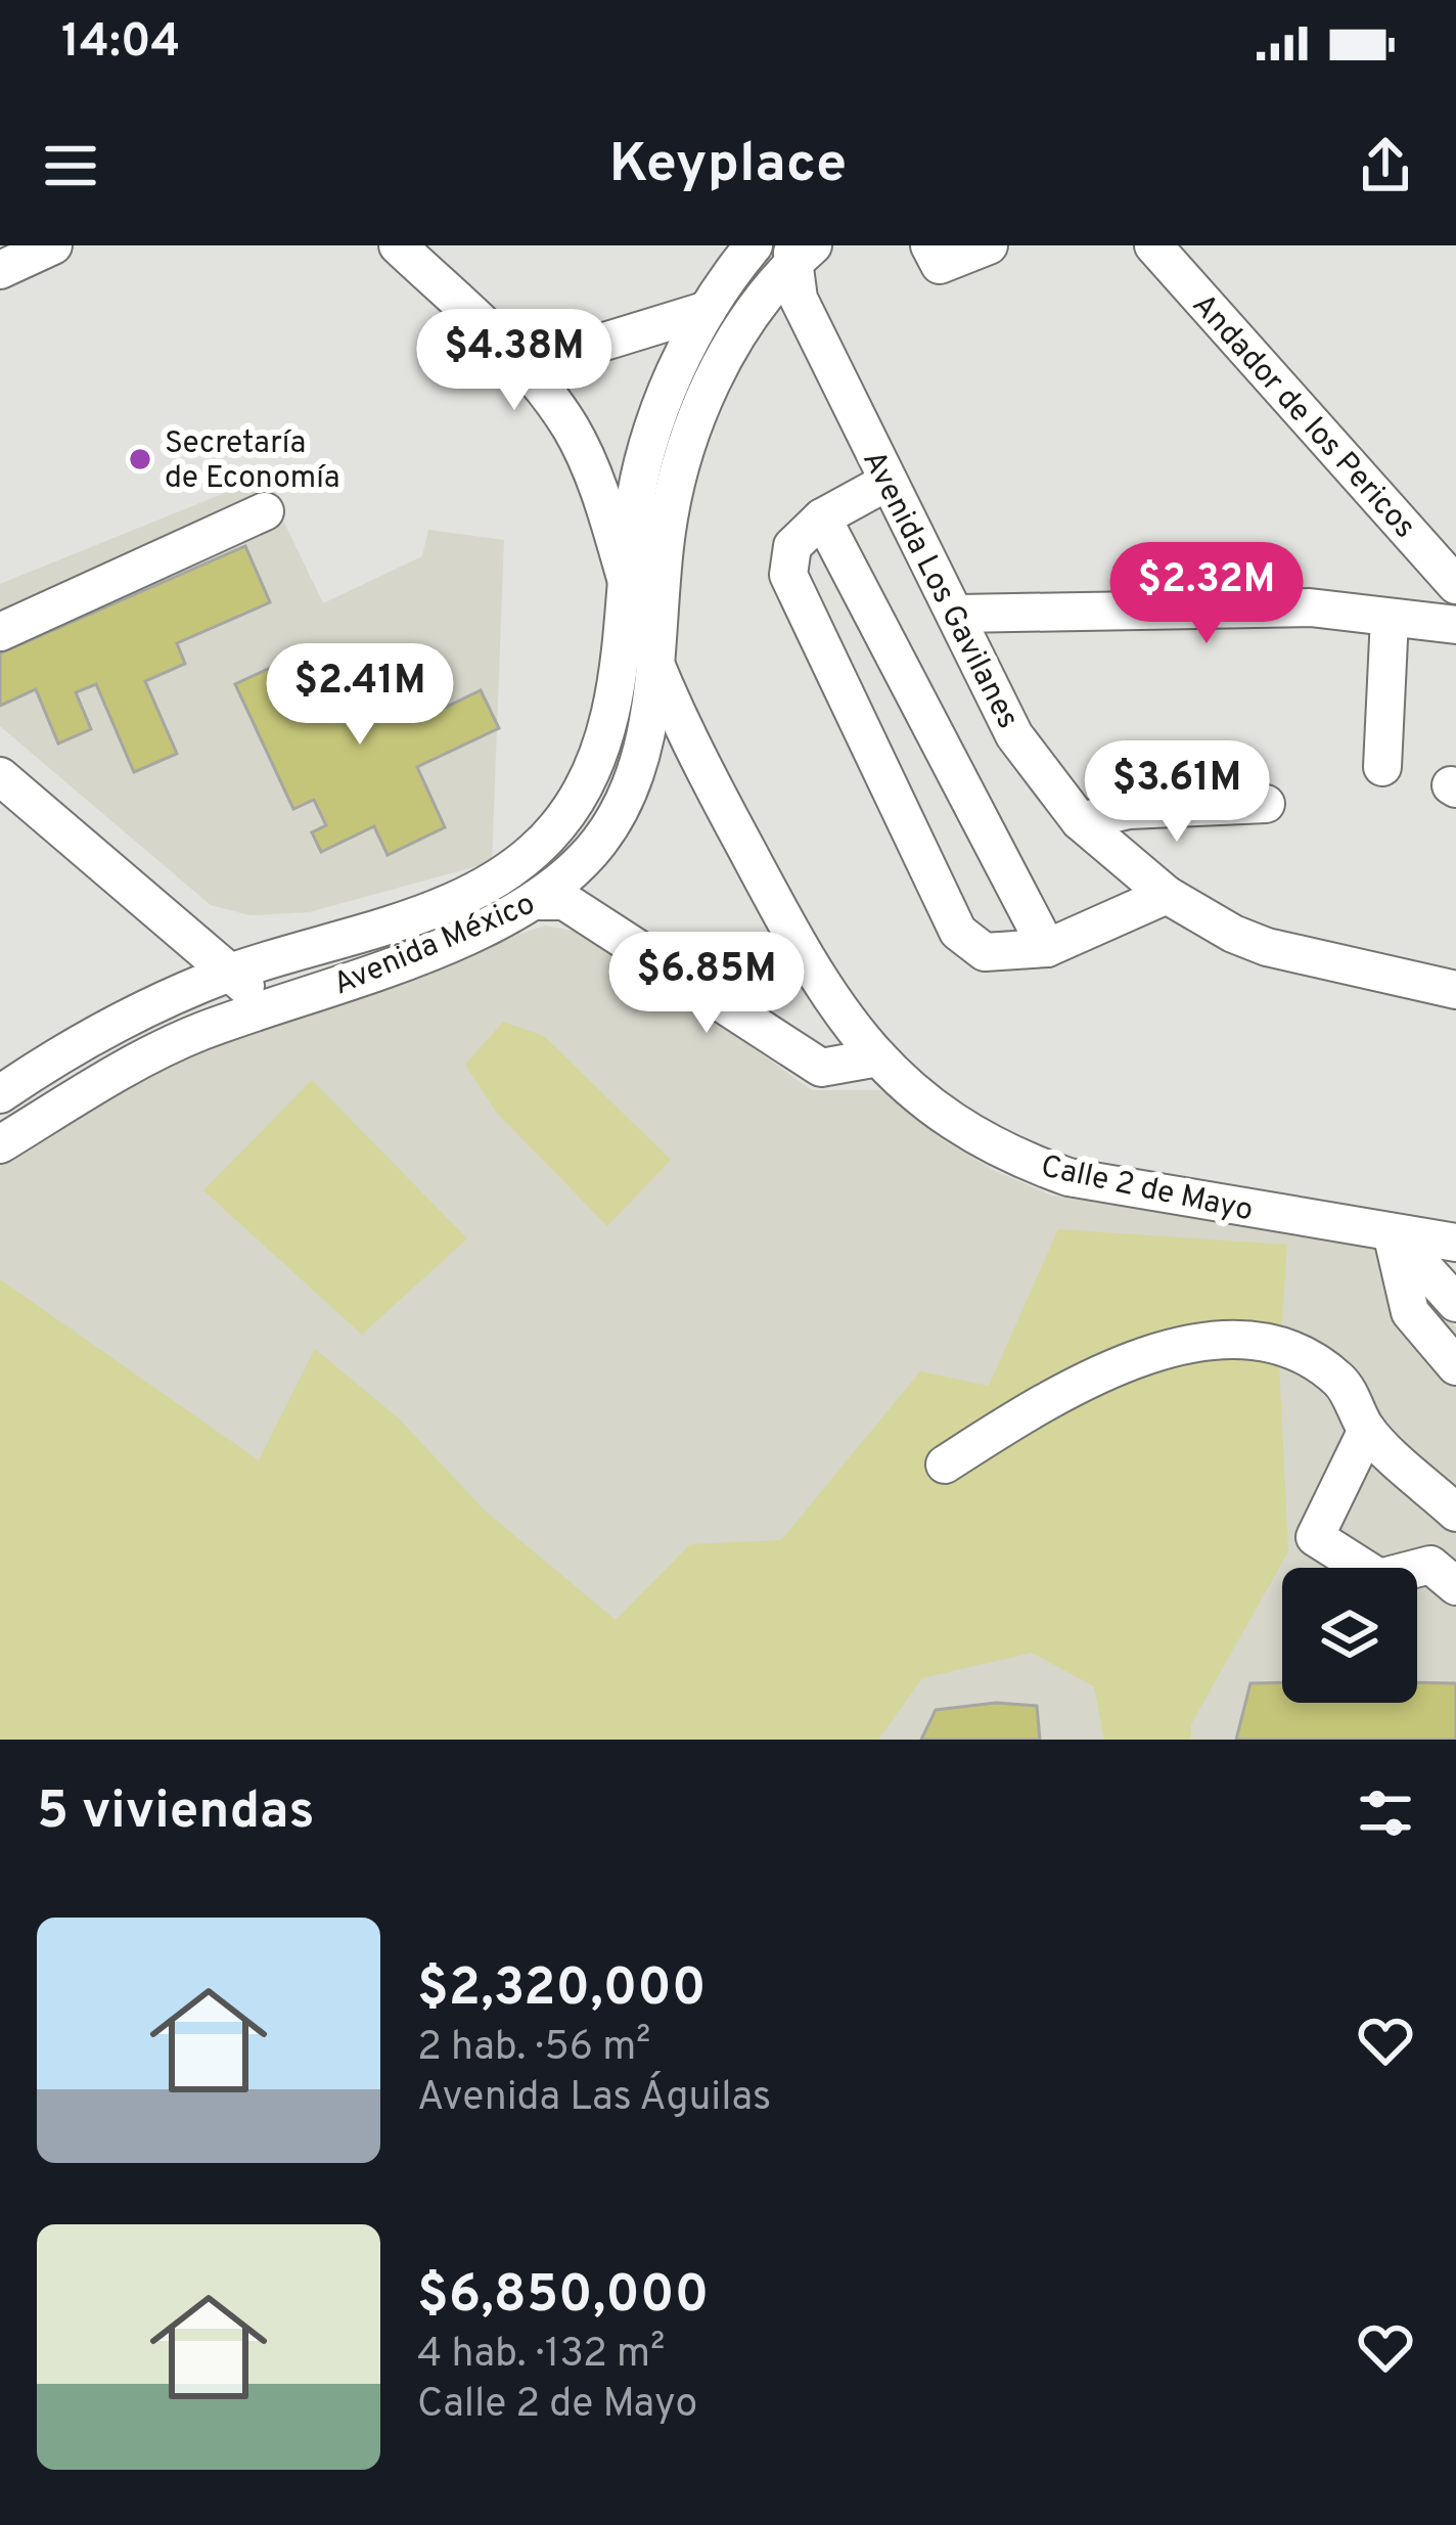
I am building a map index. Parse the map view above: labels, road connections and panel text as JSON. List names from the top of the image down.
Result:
{
  "streets": {
    "street": [
      "Andador de los Pericos",
      "Avenida Los Gavilanes",
      "Avenida México",
      "Calle 2 de Mayo"
    ]
  },
  "crossings": [
    ["Avenida Los Gavilanes", "Avenida México"],
    ["Avenida México", "Calle 2 de Mayo"]
  ],
  "places": ["Secretaría de Economía"],
  "page": {
    "status": "14:04",
    "header": "Keyplace",
    "price": [
      "$4.38M",
      "$2.32M",
      "$2.41M",
      "$3.61M",
      "$6.85M"
    ],
    "heading": "5 viviendas",
    "list": [
      {
        "name": "$2,320,000",
        "note": "2 hab. · 56 m² · Avenida Las Águilas"
      },
      {
        "name": "$6,850,000",
        "note": "4 hab. · 132 m² · Calle 2 de Mayo"
      }
    ]
  }
}
